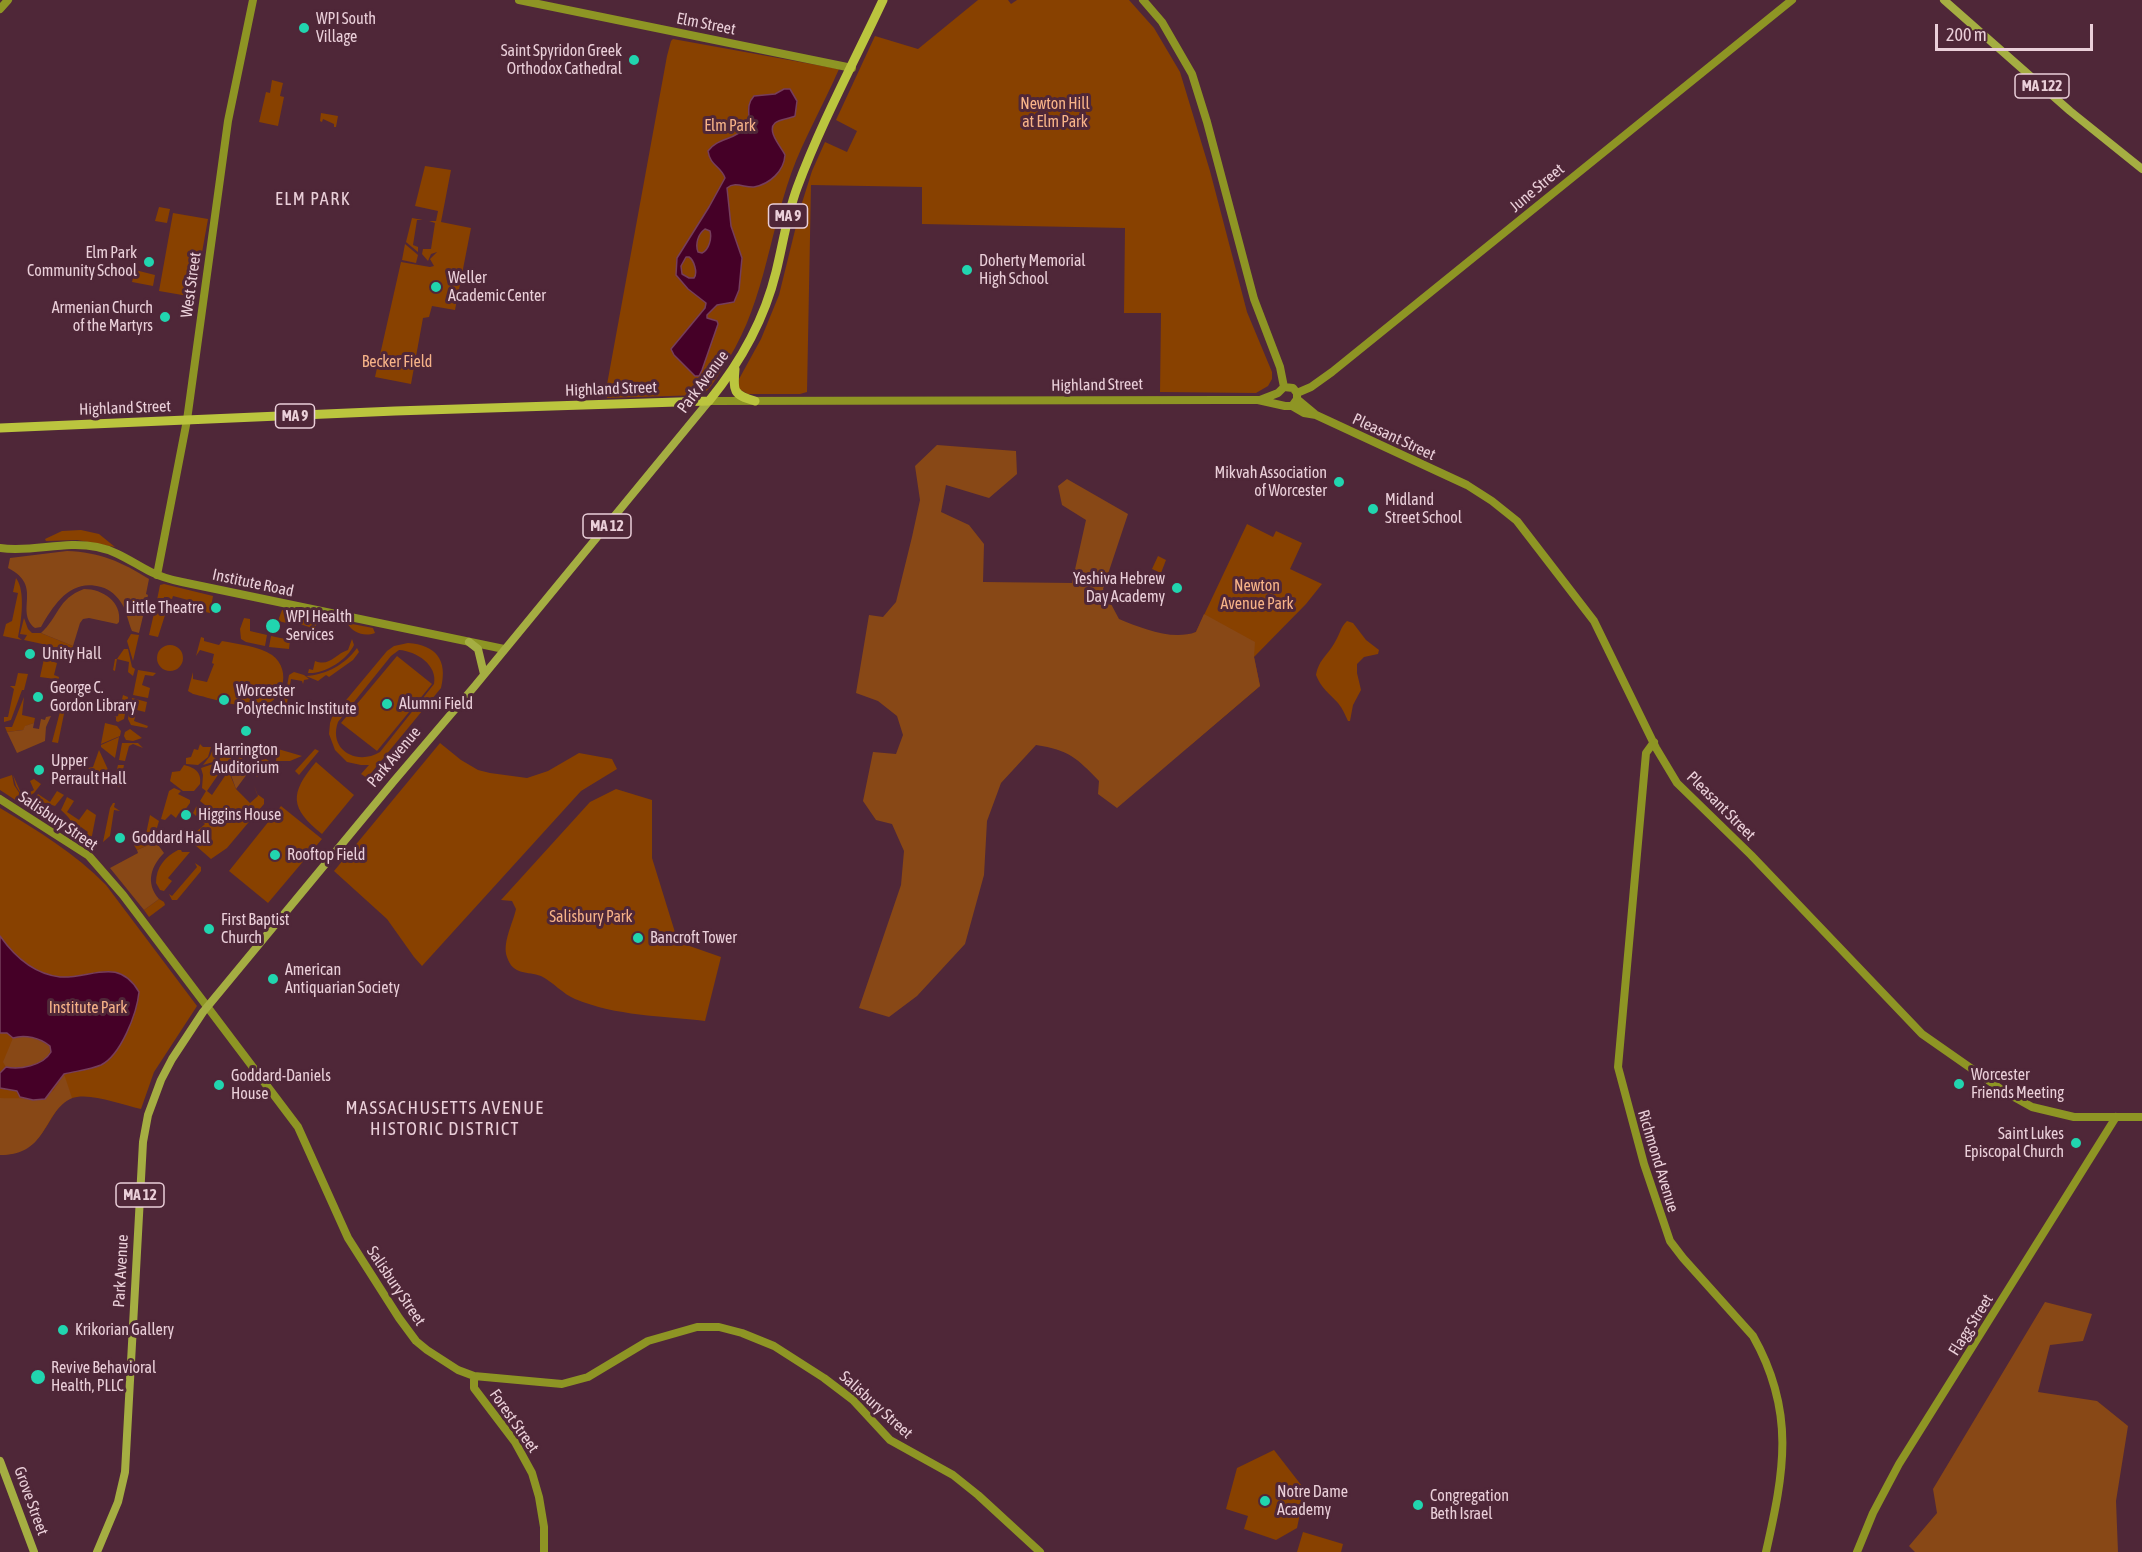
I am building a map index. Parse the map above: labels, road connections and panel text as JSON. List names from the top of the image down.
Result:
{
  "streets": {
    "highway": ["MA 9", "Park Avenue", "Highland Street"],
    "main road": [
      "Elm Street",
      "MA 122",
      "June Street",
      "West Street",
      "Pleasant Street",
      "MA 12",
      "Institute Road",
      "Salisbury Street",
      "Richmond Avenue",
      "Flagg Street",
      "Forest Street",
      "Grove Street"
    ]
  },
  "crossings": [
    ["Elm Street", "Park Avenue"],
    ["June Street", "Highland Street"],
    ["June Street", "Pleasant Street"],
    ["West Street", "Highland Street"],
    ["West Street", "Institute Road"],
    ["Park Avenue", "Highland Street"],
    ["Park Avenue", "Institute Road"],
    ["Park Avenue", "Salisbury Street"],
    ["Highland Street", "Pleasant Street"],
    ["Pleasant Street", "Richmond Avenue"],
    ["Pleasant Street", "Flagg Street"],
    ["Salisbury Street", "Forest Street"]
  ],
  "districts": ["ELM PARK", "MASSACHUSETTS AVENUE HISTORIC DISTRICT"],
  "parks": [
    "Newton Hill at Elm Park",
    "Elm Park",
    "Becker Field",
    "Newton Avenue Park",
    "Salisbury Park",
    "Institute Park"
  ],
  "places": [
    "WPI South Village",
    "Saint Spyridon Greek Orthodox Cathedral",
    "Elm Park Community School",
    "Doherty Memorial High School",
    "Weller Academic Center",
    "Armenian Church of the Martyrs",
    "Mikvah Association of Worcester",
    "Midland Street School",
    "Yeshiva Hebrew Day Academy",
    "Little Theatre",
    "WPI Health Services",
    "Unity Hall",
    "George C. Gordon Library",
    "Worcester Polytechnic Institute",
    "Alumni Field",
    "Harrington Auditorium",
    "Upper Perrault Hall",
    "Higgins House",
    "Goddard Hall",
    "Rooftop Field",
    "First Baptist Church",
    "Bancroft Tower",
    "American Antiquarian Society",
    "Worcester Friends Meeting",
    "Goddard-Daniels House",
    "Saint Lukes Episcopal Church",
    "Krikorian Gallery",
    "Revive Behavioral Health, PLLC",
    "Notre Dame Academy",
    "Congregation Beth Israel"
  ],
  "scale_bar": "200 m"
}
